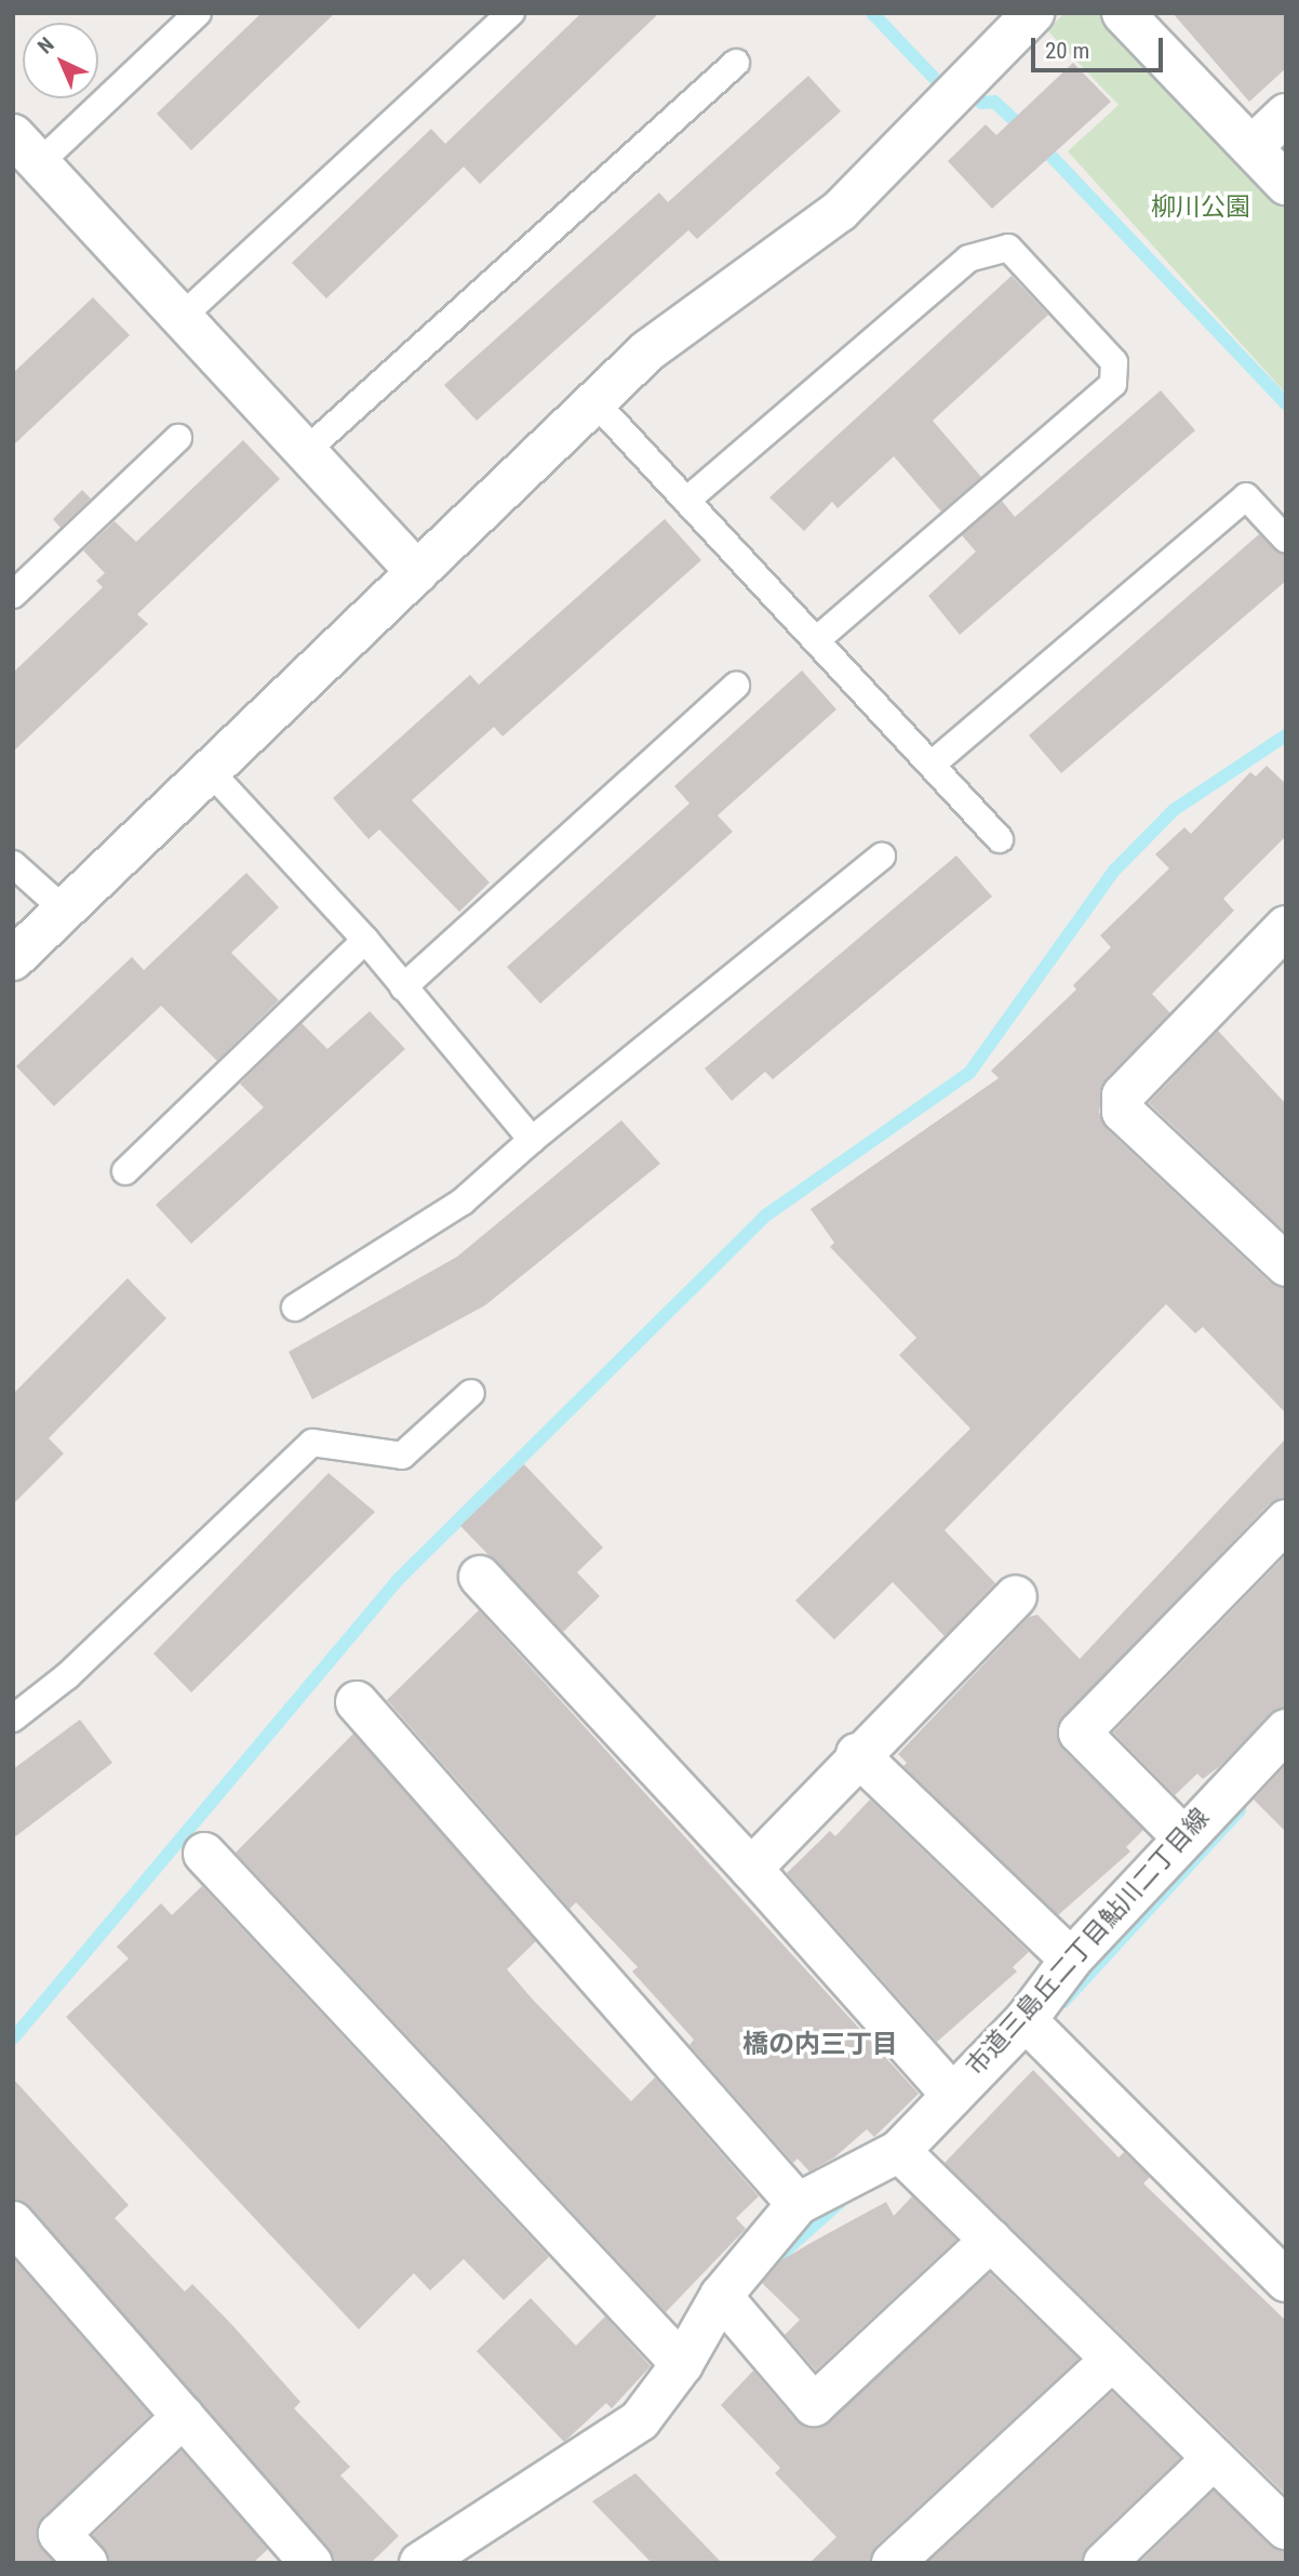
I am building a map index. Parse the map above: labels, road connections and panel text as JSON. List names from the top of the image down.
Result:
{
  "streets": {
    "street": ["市道三島丘二丁目鮎川二丁目線"]
  },
  "districts": ["橋の内三丁目"],
  "parks": ["柳川公園"],
  "scale_bar": "20 m",
  "north": "top left"
}
